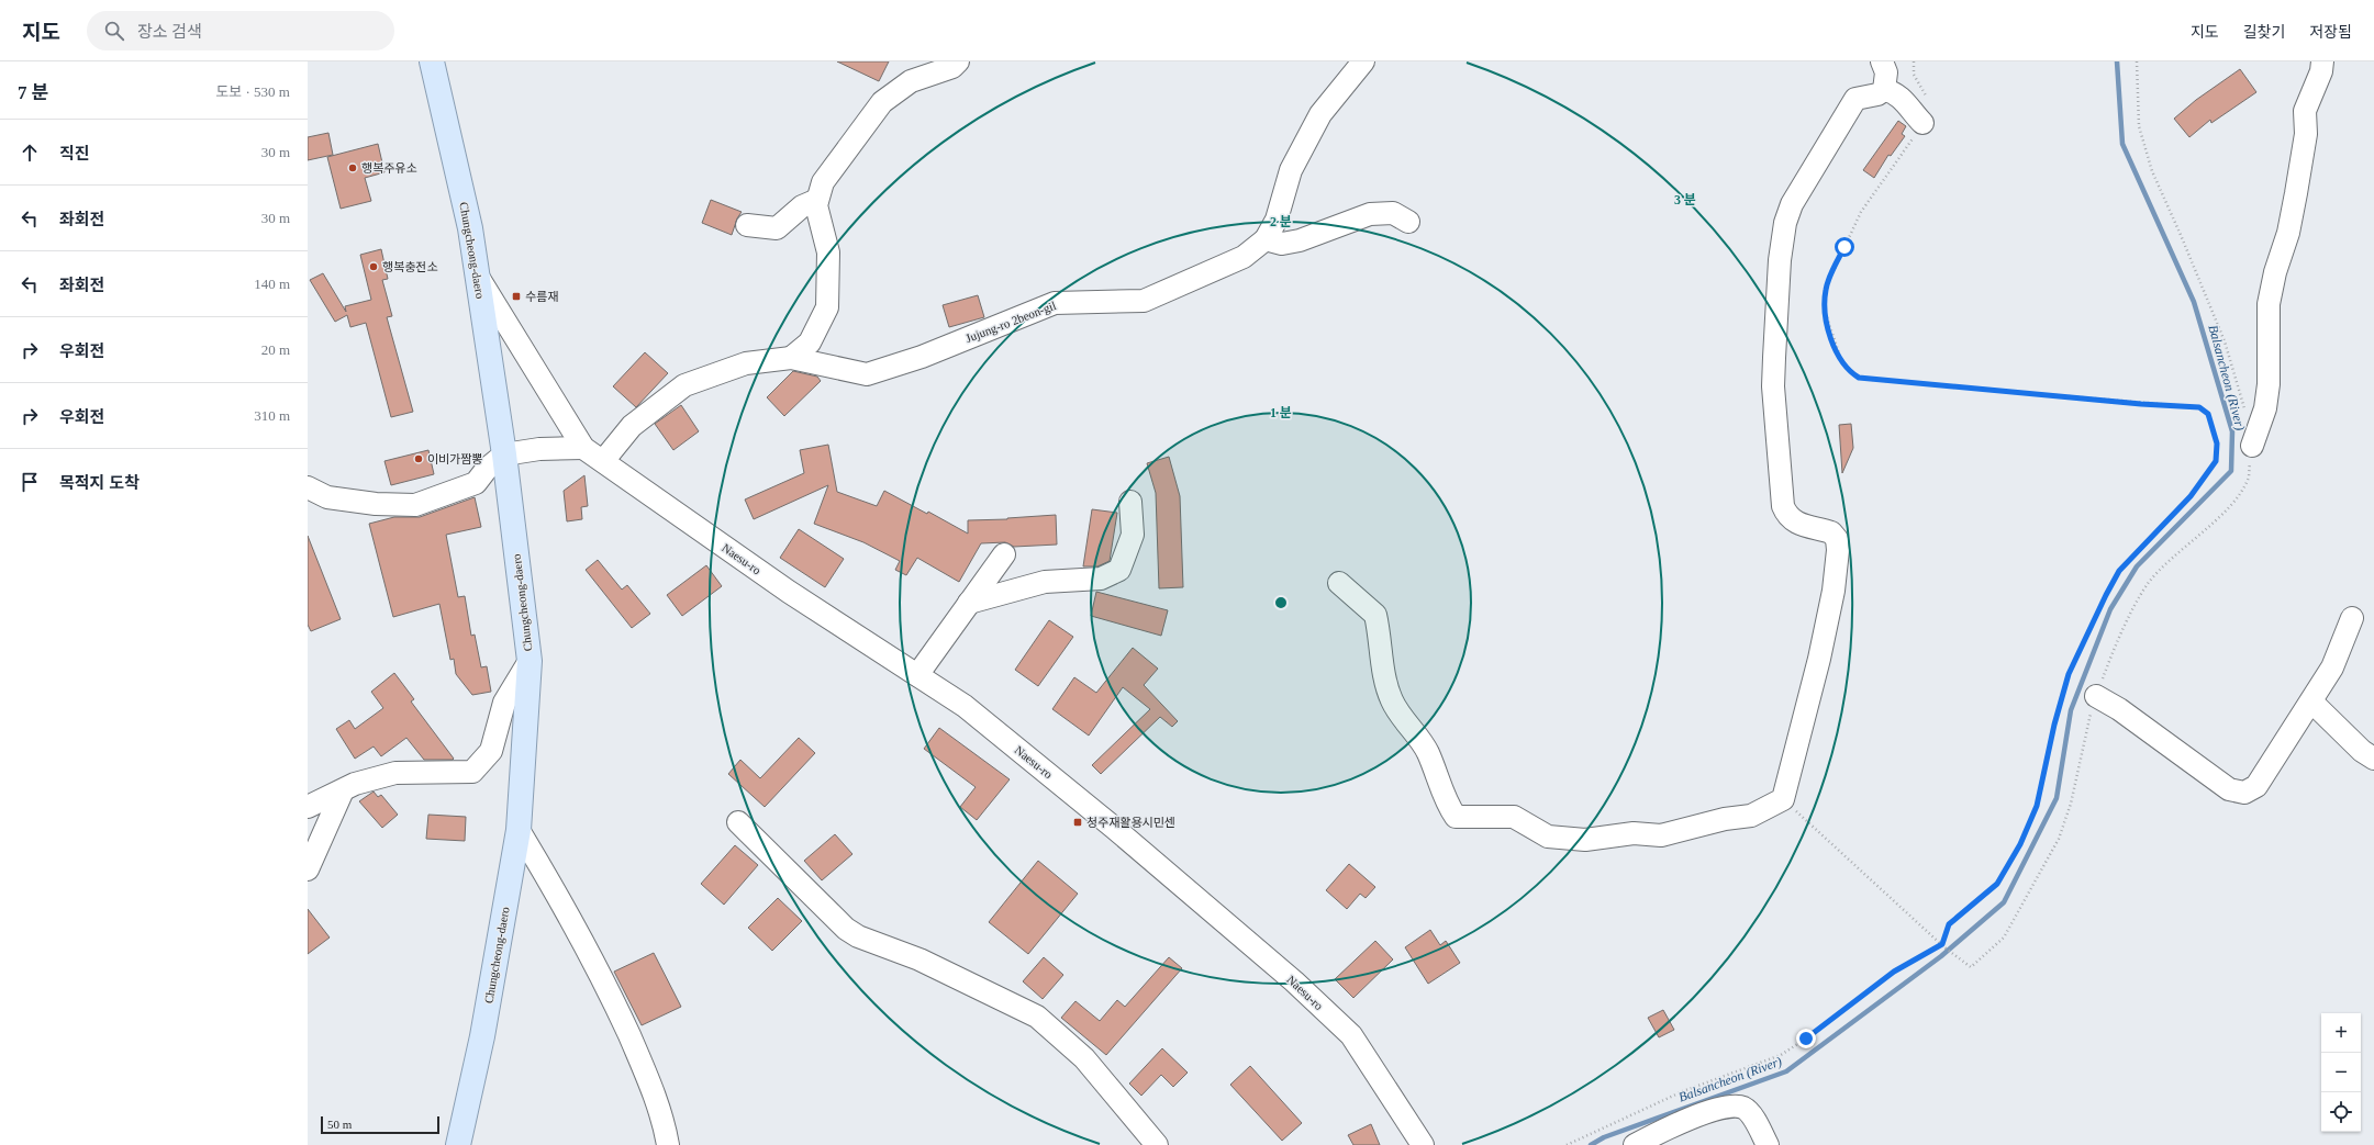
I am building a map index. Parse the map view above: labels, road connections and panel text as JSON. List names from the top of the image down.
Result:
{
  "streets": {
    "main road": ["Chungcheong-daero"],
    "street": ["Jujung-ro 2beon-gil", "Naesu-ro"]
  },
  "crossings": [
    ["Jujung-ro 2beon-gil", "Naesu-ro"]
  ],
  "water": ["Balsancheon (River)"],
  "places": {
    "other": ["행복주유소", "행복충전소", "이비가짬뽕"],
    "transit": ["수름재", "청주재활용시민센"]
  },
  "scale_bar": "50 m",
  "page": {
    "header": "지도",
    "search": "장소 검색",
    "nav": ["지도", "길찾기", "저장됨"],
    "heading": ["7 분", "도보 · 530 m"],
    "list": [
      ["직진", "30 m"],
      ["좌회전", "30 m"],
      ["좌회전", "140 m"],
      ["우회전", "20 m"],
      ["우회전", "310 m"],
      "목적지 도착"
    ],
    "map_buttons": ["+", "−"],
    "scale": "50 m"
  },
  "rings": ["3 분", "2 분", "1 분"]
}
